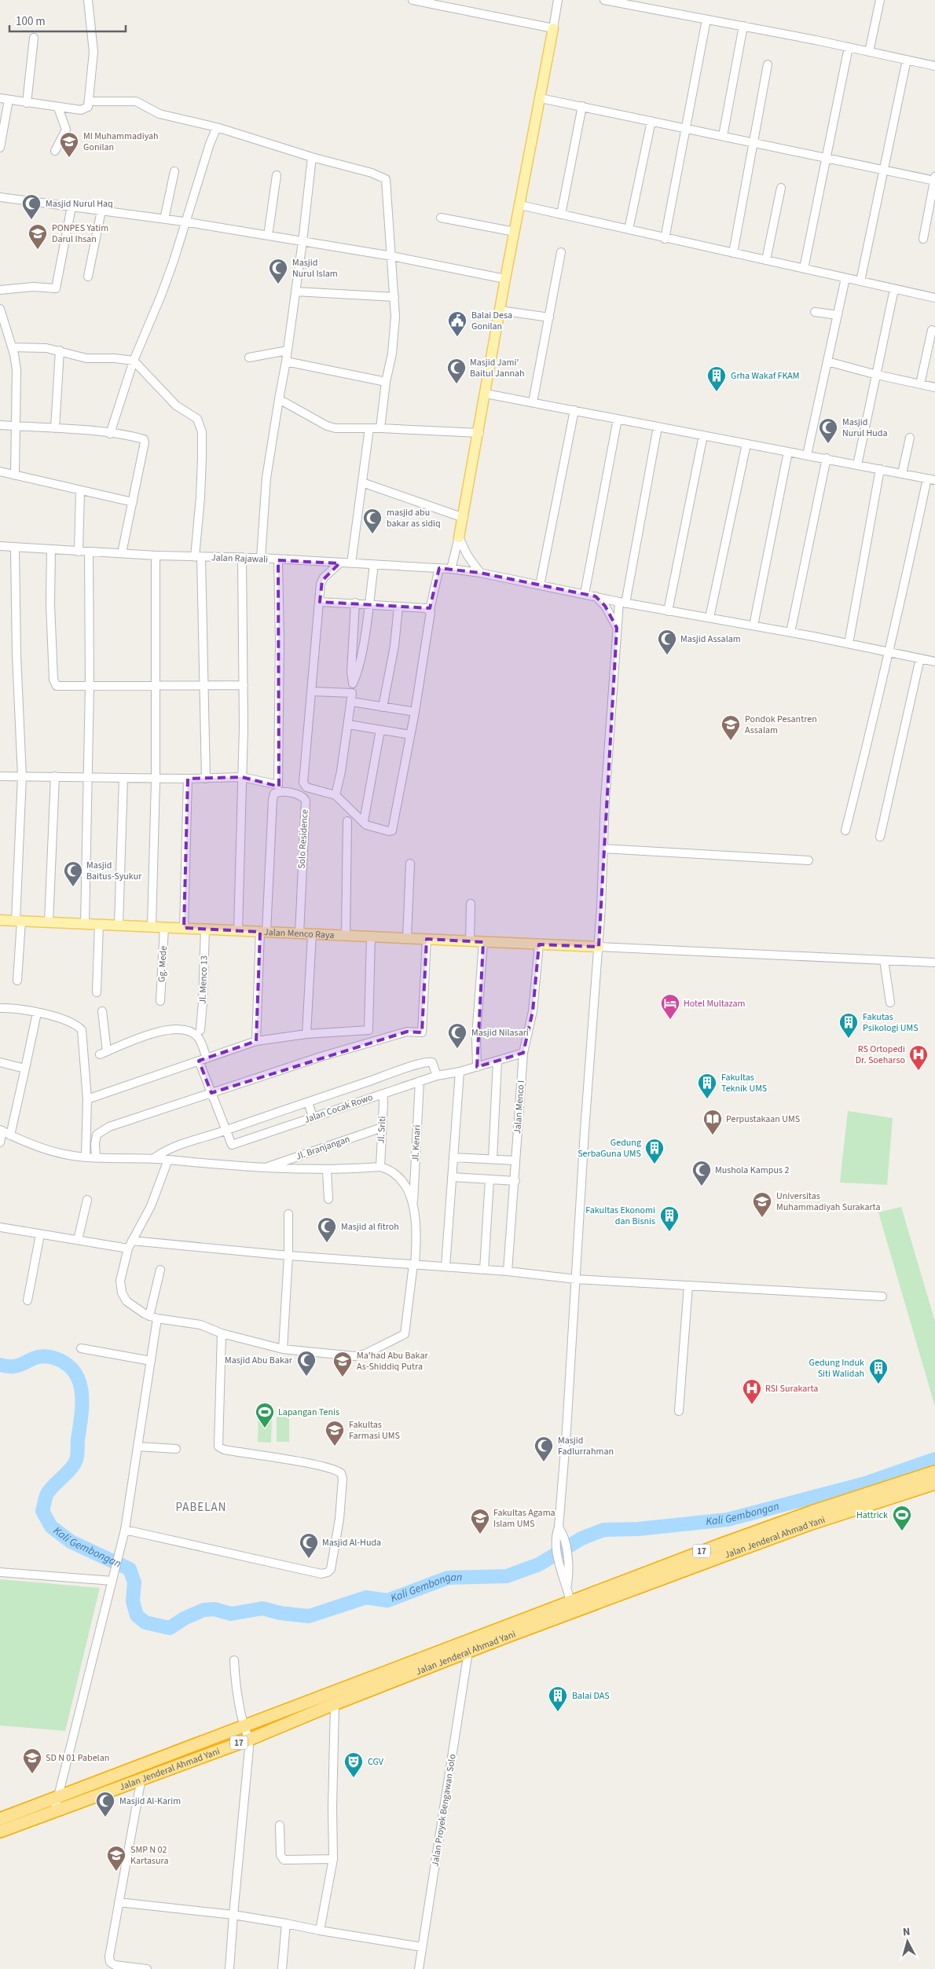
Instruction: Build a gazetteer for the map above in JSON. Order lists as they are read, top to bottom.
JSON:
{
  "streets": {
    "highway": ["Jalan Jenderal Ahmad Yani", "17"],
    "main road": ["Jalan Menco Raya"],
    "street": [
      "Jalan Rajawali",
      "Solo Residence",
      "Gg. Mede",
      "Jl. Menco 13",
      "Jalan Menco I",
      "Jalan Cocak Rowo",
      "Jl. Sriti",
      "Jl. Kenari",
      "Jl. Branjangan",
      "Jalan Proyek Bengawan Solo"
    ]
  },
  "crossings": [
    ["Solo Residence", "Jalan Menco Raya"],
    ["Jalan Menco Raya", "Gg. Mede"],
    ["Jalan Menco Raya", "Jl. Menco 13"],
    ["Jalan Menco Raya", "Jalan Menco I"],
    ["Jalan Menco I", "Jalan Cocak Rowo"],
    ["Jalan Cocak Rowo", "Jl. Sriti"],
    ["Jalan Cocak Rowo", "Jl. Kenari"],
    ["Jl. Sriti", "Jl. Branjangan"],
    ["Jalan Jenderal Ahmad Yani", "Jalan Proyek Bengawan Solo"]
  ],
  "districts": ["PABELAN"],
  "water": ["Kali Gembongan"],
  "places": {
    "school or university": [
      "MI Muhammadiyah Gonilan",
      "PONPES Yatim Darul Ihsan",
      "Pondok Pesantren Assalam",
      "Universitas Muhammadiyah Surakarta",
      "Ma'had Abu Bakar As-Shiddiq Putra",
      "Fakultas Farmasi UMS",
      "Fakultas Agama Islam UMS",
      "SD N 01 Pabelan",
      "SMP N 02 Kartasura"
    ],
    "mosque": [
      "Masjid Nurul Haq",
      "Masjid Nurul Islam",
      "Masjid Jami' Baitul Jannah",
      "Masjid Nurul Huda",
      "masjid abu bakar as sidiq",
      "Masjid Assalam",
      "Masjid Baitus-Syukur",
      "Masjid Nilasari",
      "Mushola Kampus 2",
      "Masjid al fitroh",
      "Masjid Abu Bakar",
      "Masjid Fadlurrahman",
      "Masjid Al-Huda",
      "Masjid Al-Karim"
    ],
    "public building": ["Balai Desa Gonilan"],
    "building": [
      "Grha Wakaf FKAM",
      "Fakutas Psikologi UMS",
      "Fakultas Teknik UMS",
      "Gedung SerbaGuna UMS",
      "Fakultas Ekonomi dan Bisnis",
      "Gedung Induk Siti Walidah",
      "Balai DAS"
    ],
    "hotel": ["Hotel Multazam"],
    "hospital": ["RS Ortopedi Dr. Soeharso", "RSI Surakarta"],
    "library": ["Perpustakaan UMS"],
    "sports": ["Lapangan Tenis", "Hattrick"],
    "theatre": ["CGV"]
  },
  "scale_bar": "100 m",
  "north": "top"
}
